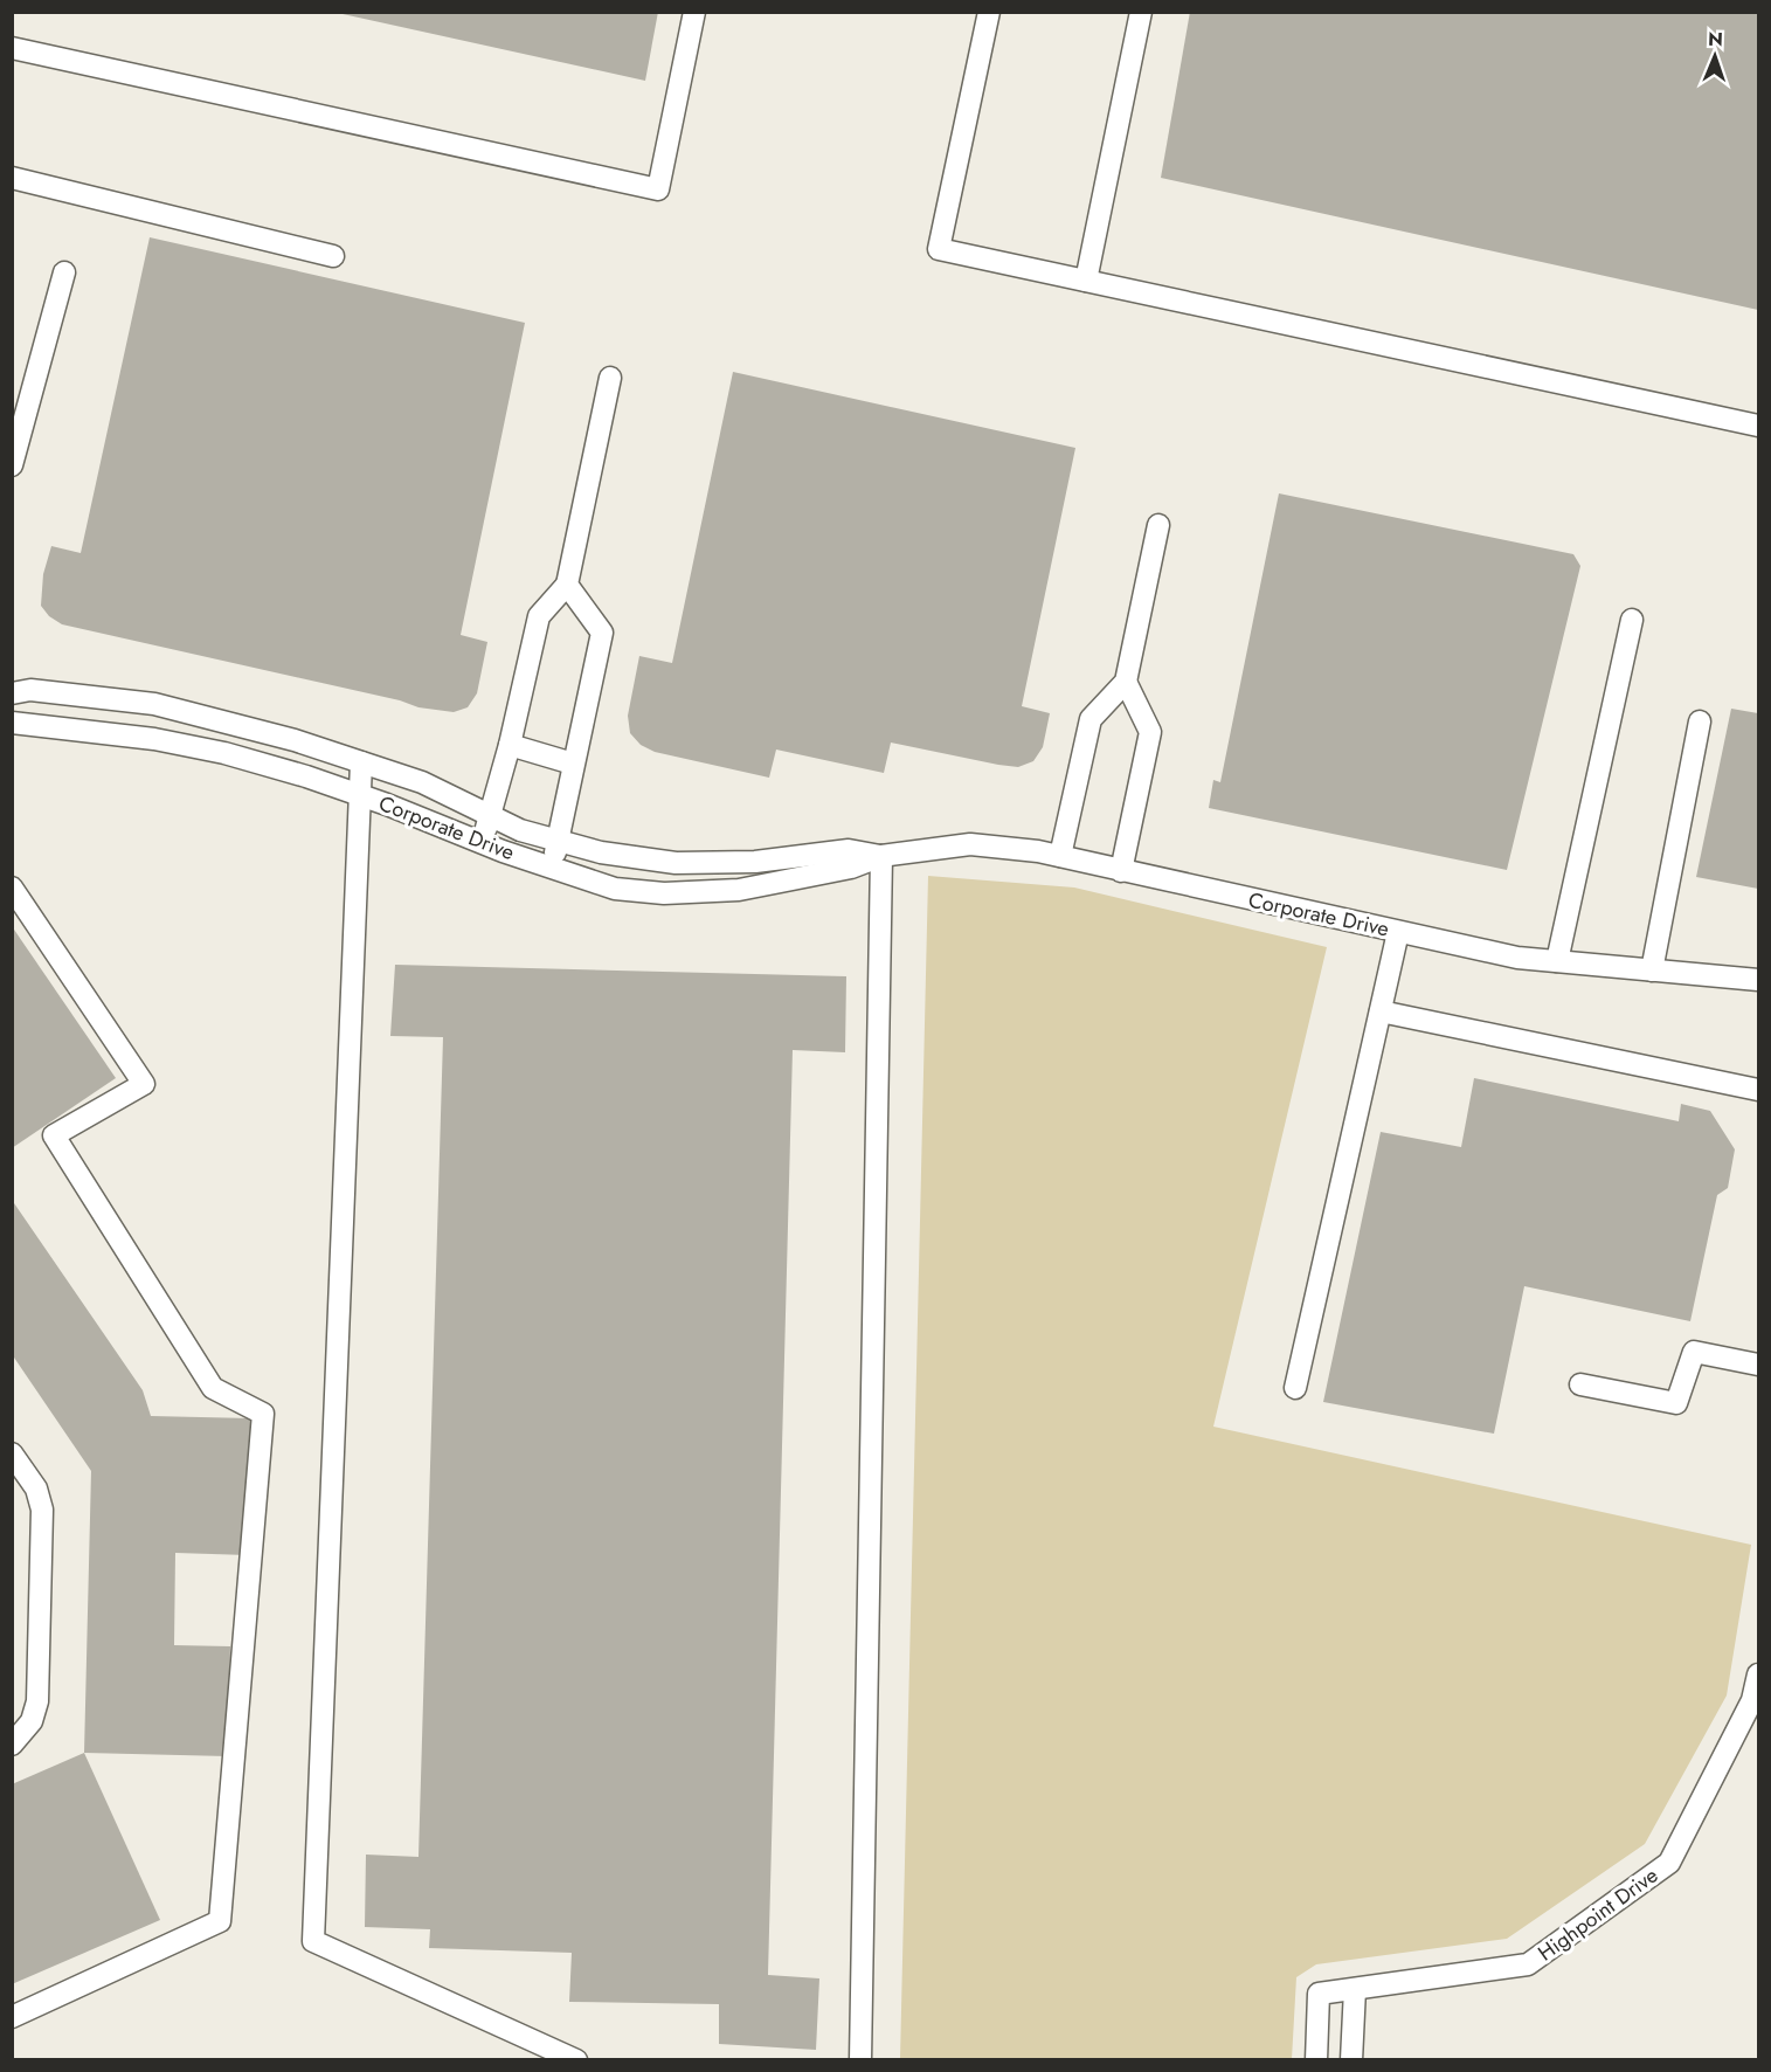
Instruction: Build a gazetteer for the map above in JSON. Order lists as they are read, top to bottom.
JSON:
{
  "streets": {
    "street": ["Corporate Drive", "Highpoint Drive"]
  },
  "north": "top"
}
